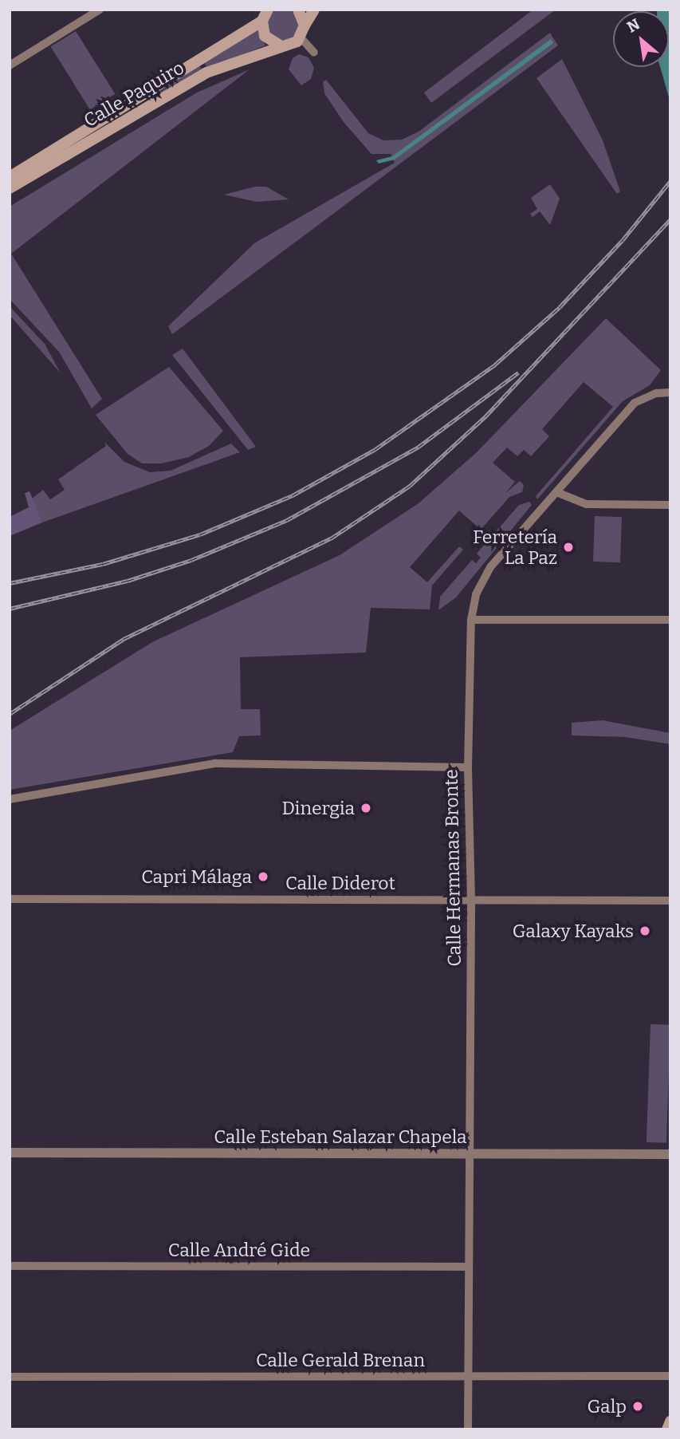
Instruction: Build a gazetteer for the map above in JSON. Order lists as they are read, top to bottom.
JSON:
{
  "streets": {
    "main road": ["Calle Paquiro"],
    "street": [
      "Calle Hermanas Bronte",
      "Calle Diderot",
      "Calle Esteban Salazar Chapela",
      "Calle André Gide",
      "Calle Gerald Brenan"
    ]
  },
  "crossings": [
    ["Calle Hermanas Bronte", "Calle Diderot"],
    ["Calle Hermanas Bronte", "Calle Esteban Salazar Chapela"],
    ["Calle Hermanas Bronte", "Calle André Gide"],
    ["Calle Hermanas Bronte", "Calle Gerald Brenan"]
  ],
  "places": [
    "Ferretería La Paz",
    "Dinergia",
    "Capri Málaga",
    "Galaxy Kayaks",
    "Galp"
  ],
  "north": "top left"
}
